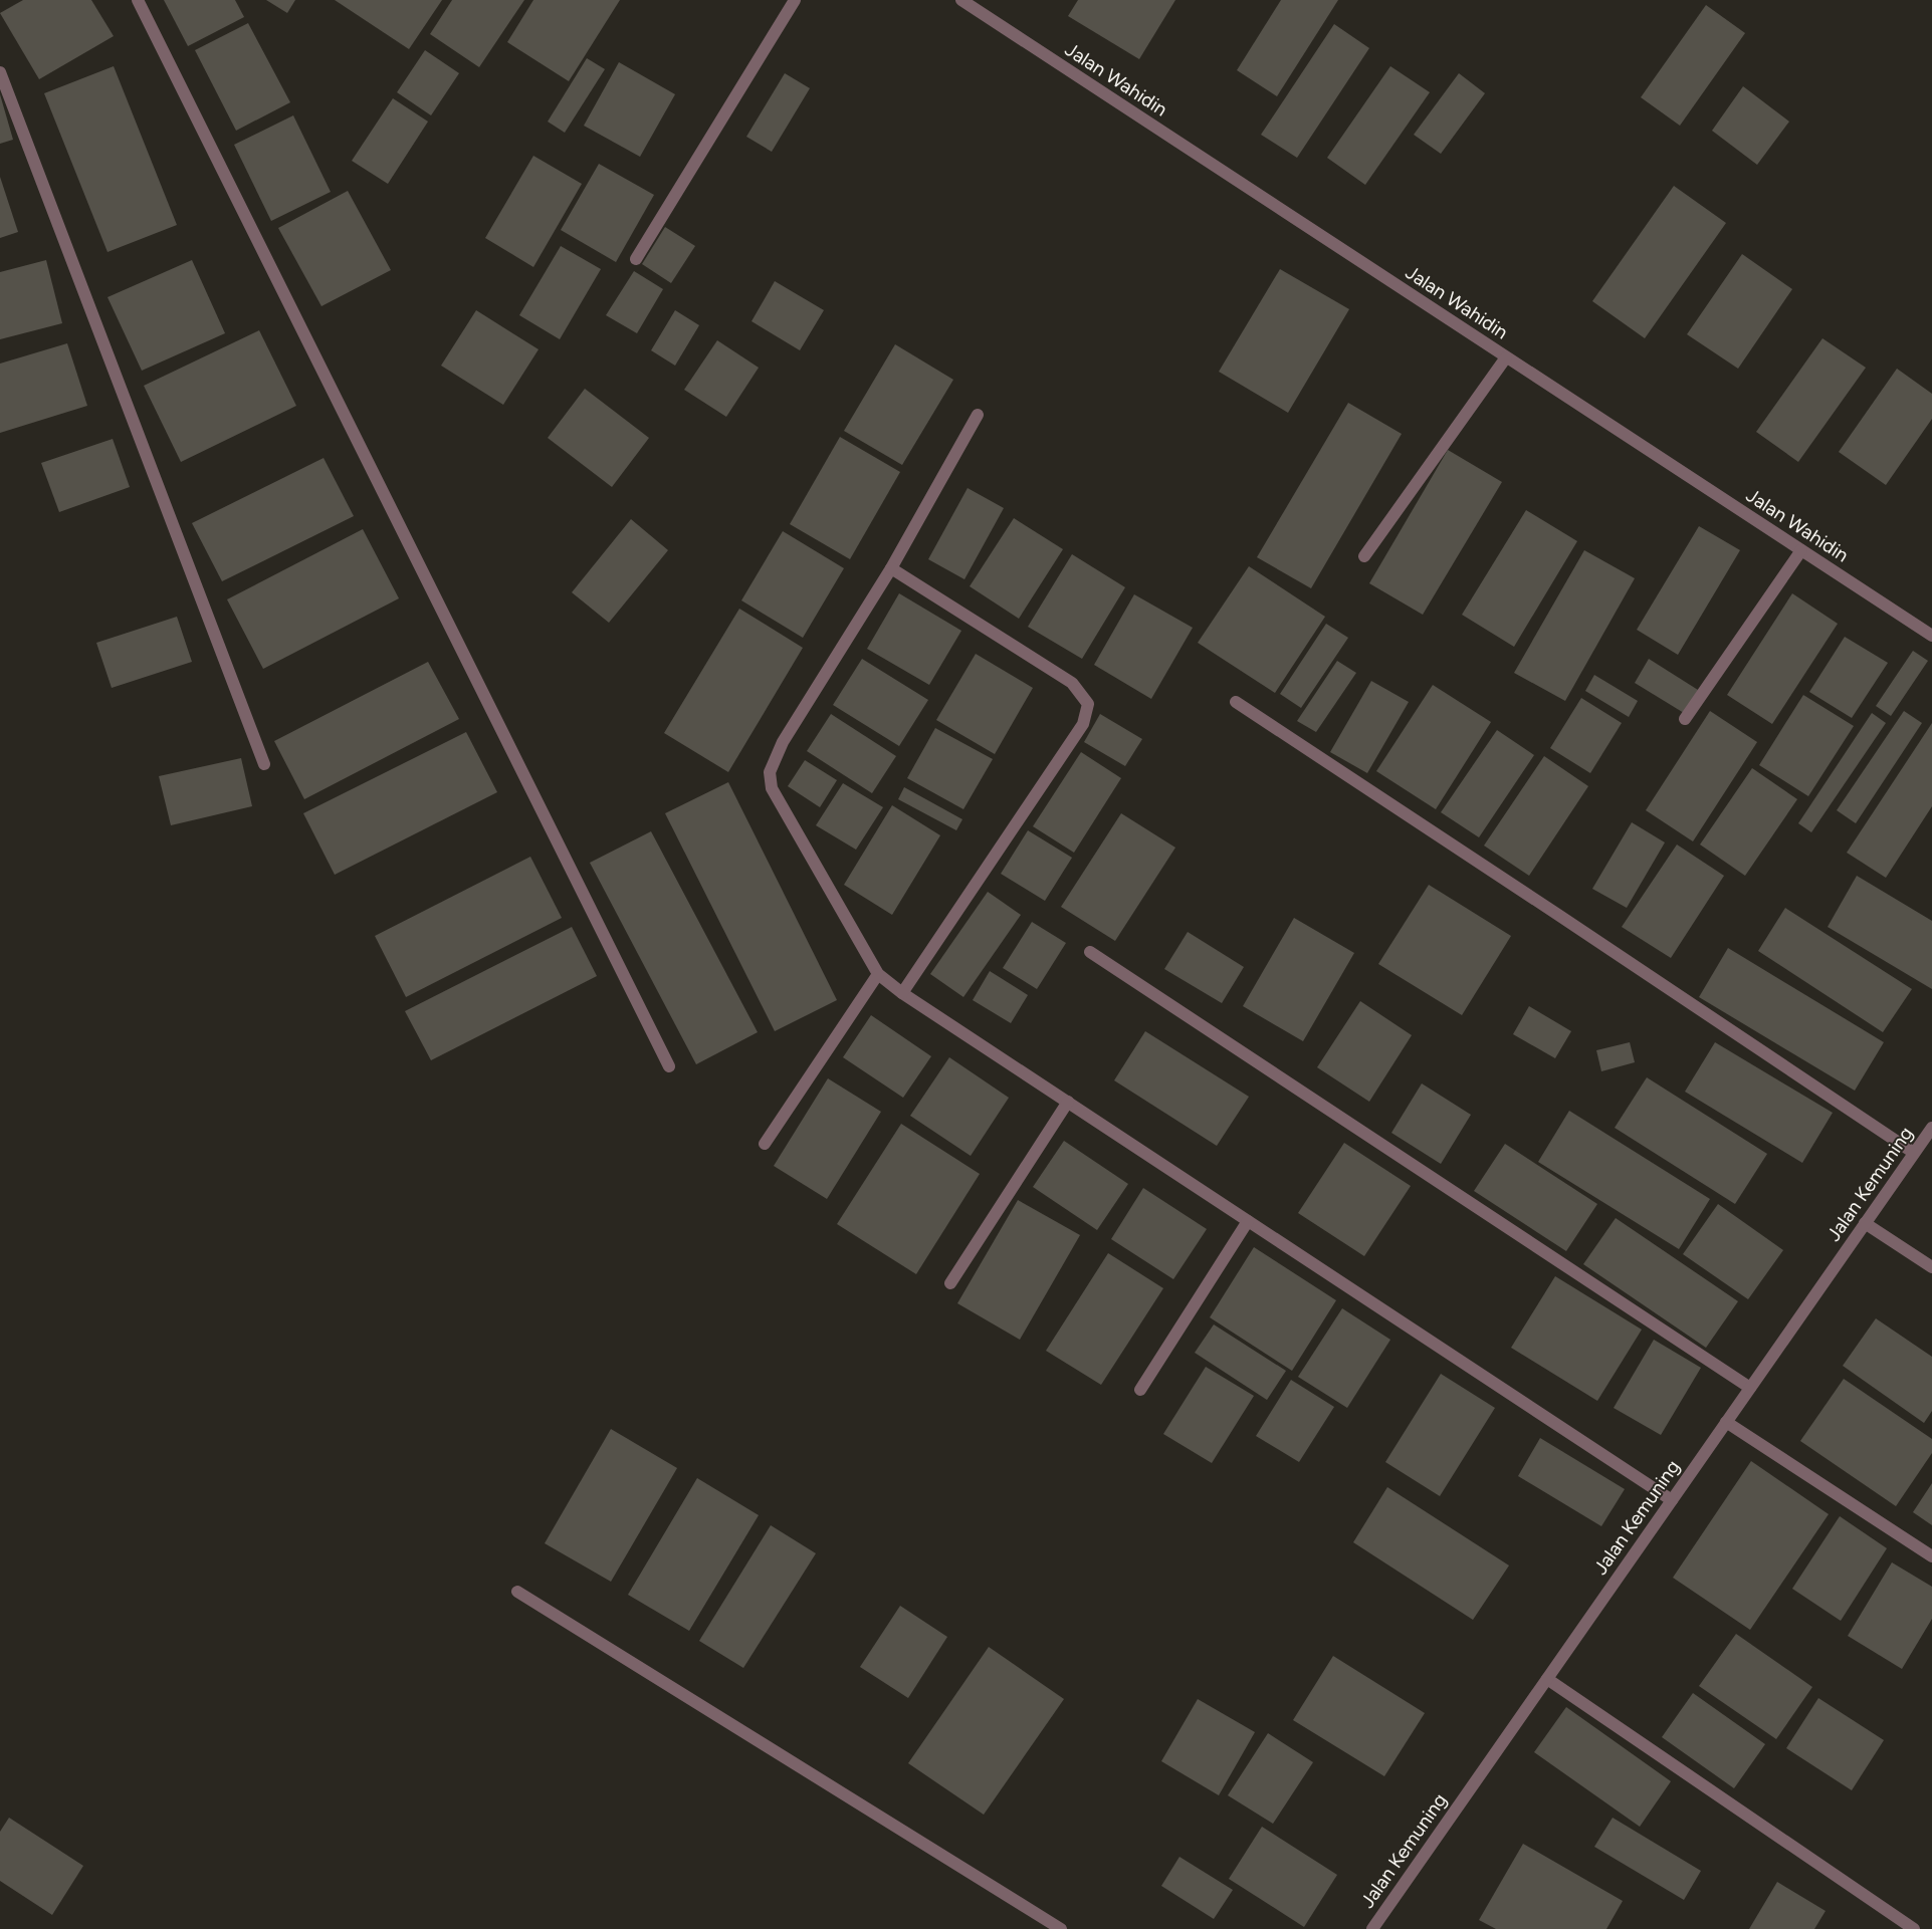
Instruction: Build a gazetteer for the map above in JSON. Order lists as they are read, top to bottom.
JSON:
{
  "streets": {
    "street": ["Jalan Wahidin", "Jalan Kemuning"]
  }
}
